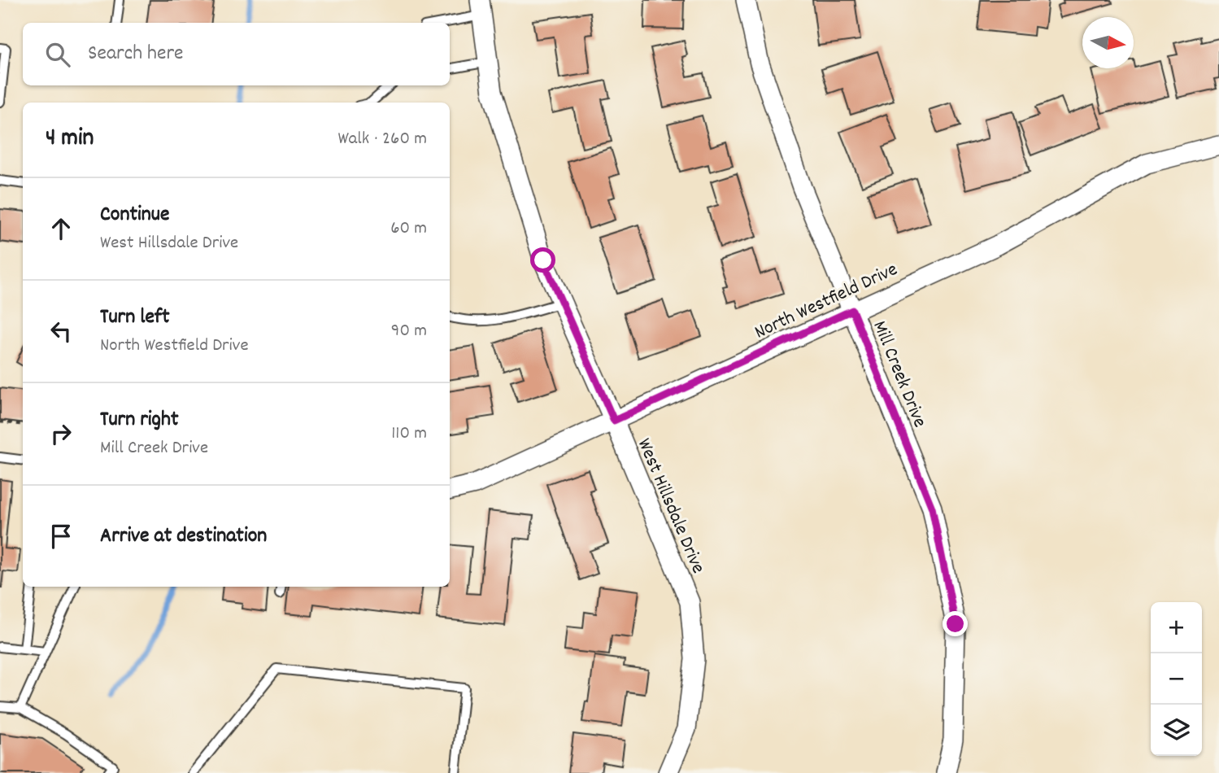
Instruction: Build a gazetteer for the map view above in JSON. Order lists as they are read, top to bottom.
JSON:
{
  "streets": {
    "street": ["North Westfield Drive", "Mill Creek Drive", "West Hillsdale Drive"]
  },
  "crossings": [
    ["North Westfield Drive", "Mill Creek Drive"],
    ["North Westfield Drive", "West Hillsdale Drive"]
  ],
  "north": "right",
  "page": {
    "search": "Search here",
    "heading": ["4 min", "Walk · 260 m"],
    "list": [
      ["Continue", "West Hillsdale Drive", "60 m"],
      ["Turn left", "North Westfield Drive", "90 m"],
      ["Turn right", "Mill Creek Drive", "110 m"],
      "Arrive at destination"
    ],
    "map_buttons": ["+", "−"]
  }
}
